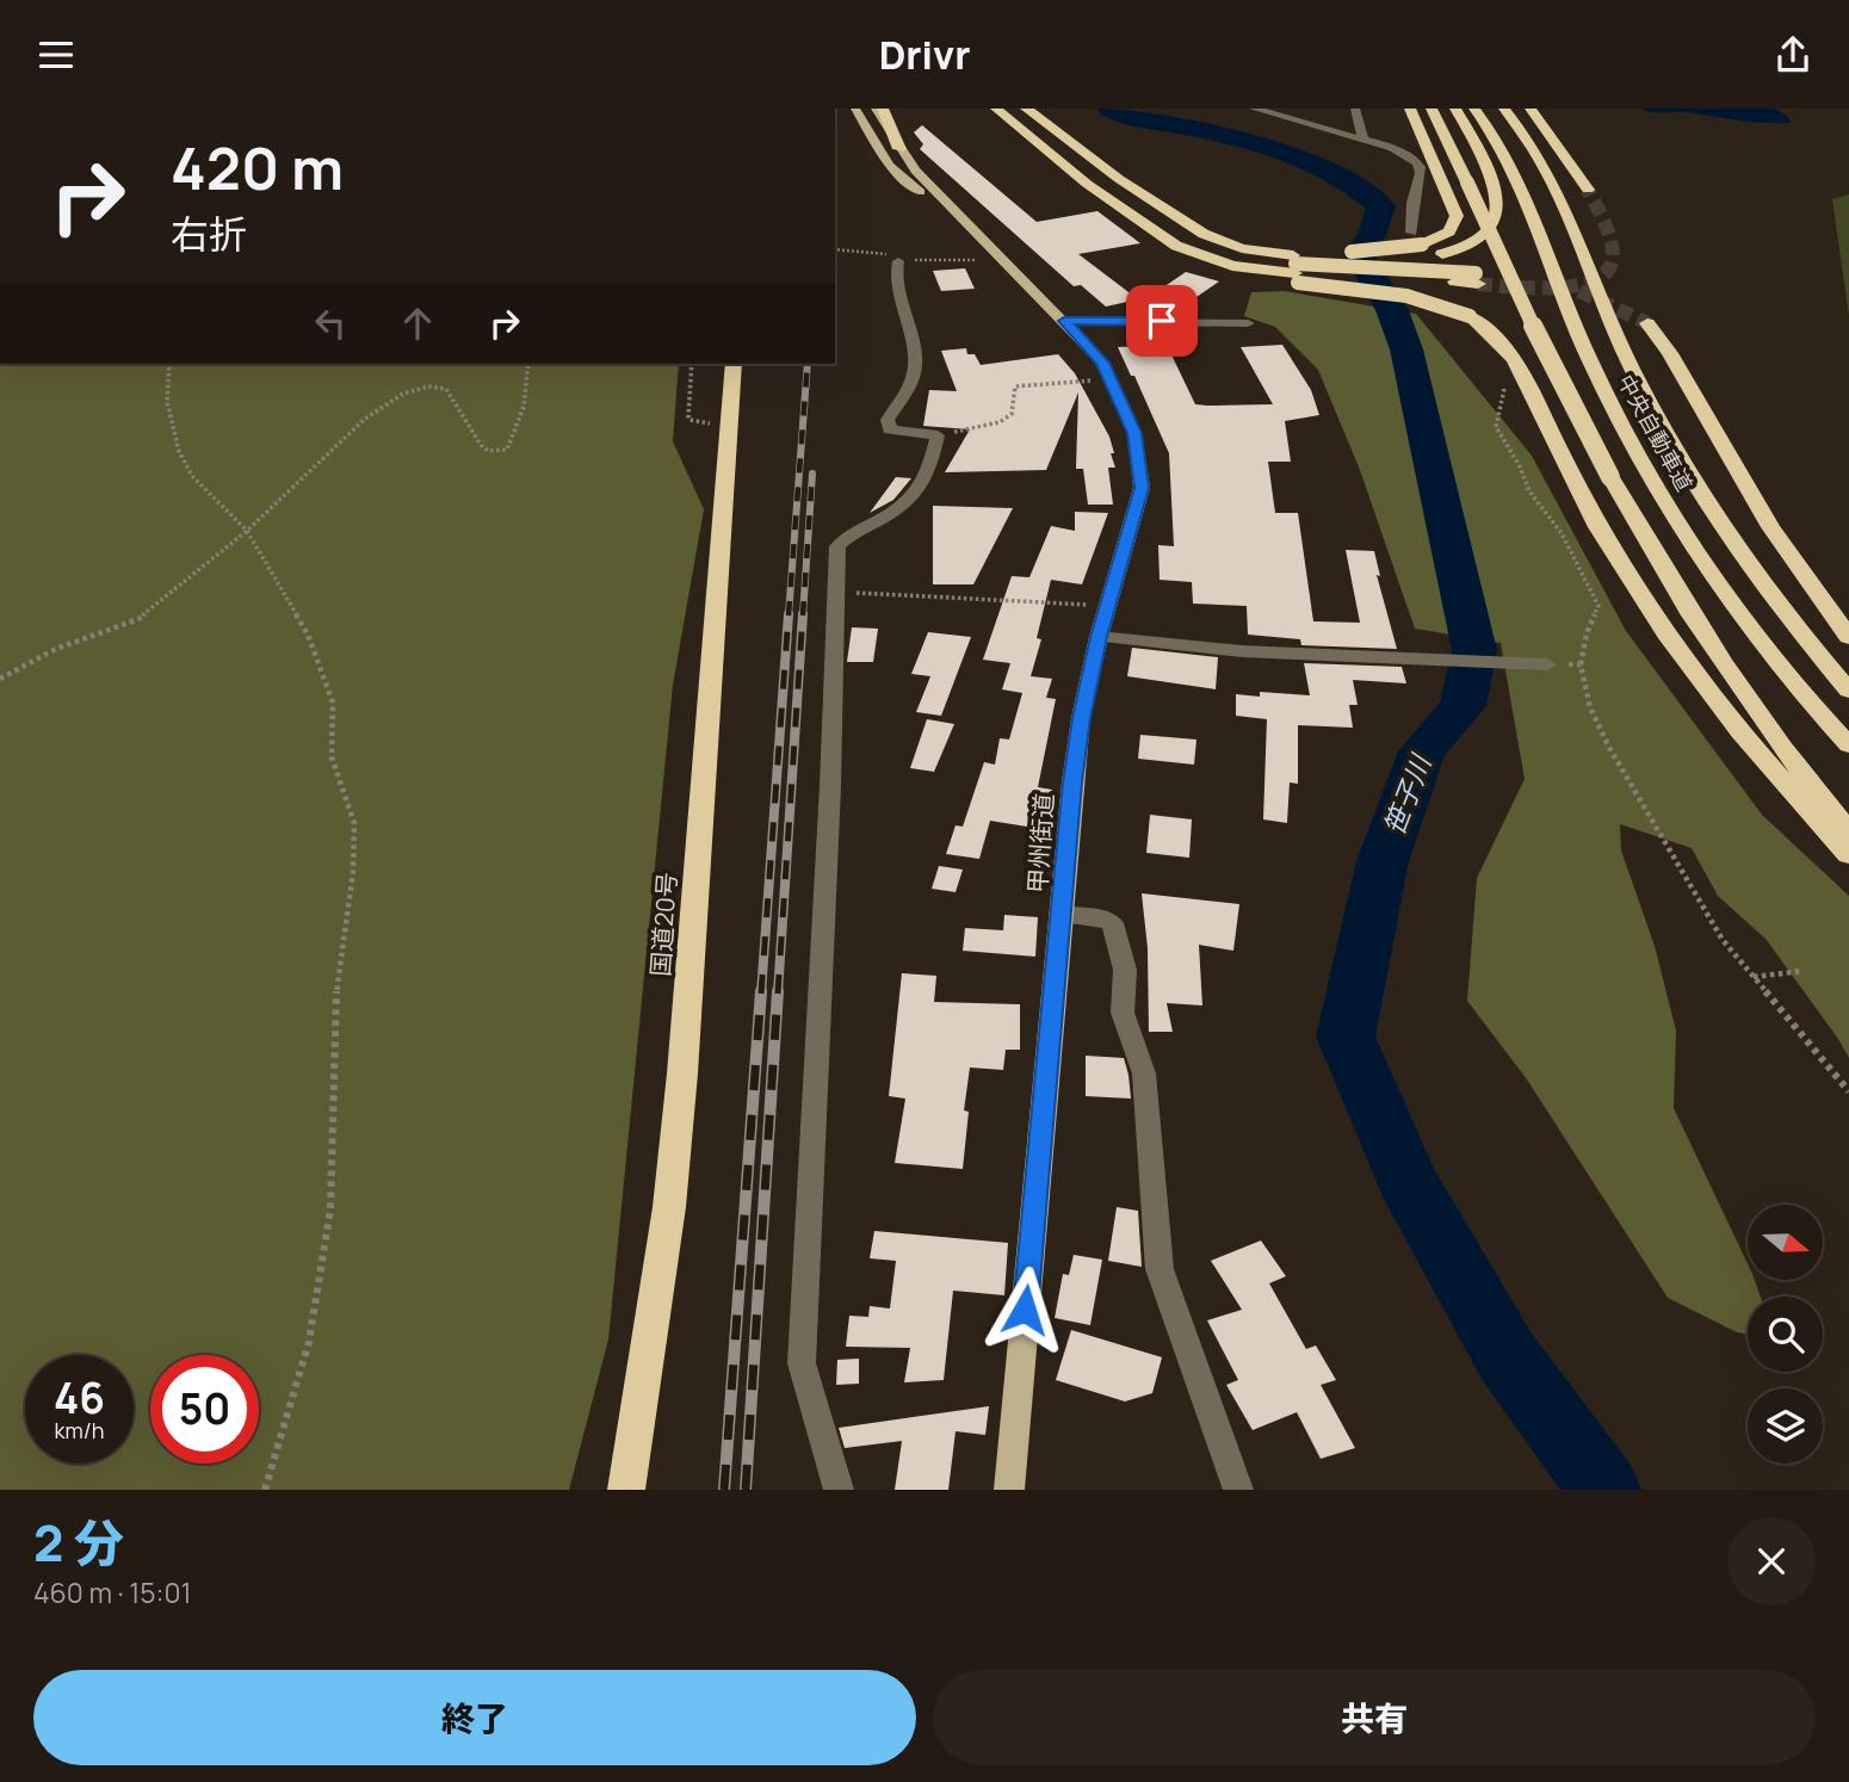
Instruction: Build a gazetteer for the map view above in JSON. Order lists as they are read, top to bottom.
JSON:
{
  "streets": {
    "highway": ["中央自動車道", "国道20号"],
    "main road": ["甲州街道"]
  },
  "water": ["笹子川"],
  "north": "right",
  "page": {
    "header": "Drivr",
    "turn": ["420 m", "右折"],
    "speed": "46 km/h",
    "limit": "50",
    "heading": ["2 分", "460 m · 15:01"],
    "buttons": ["終了", "共有"]
  }
}
